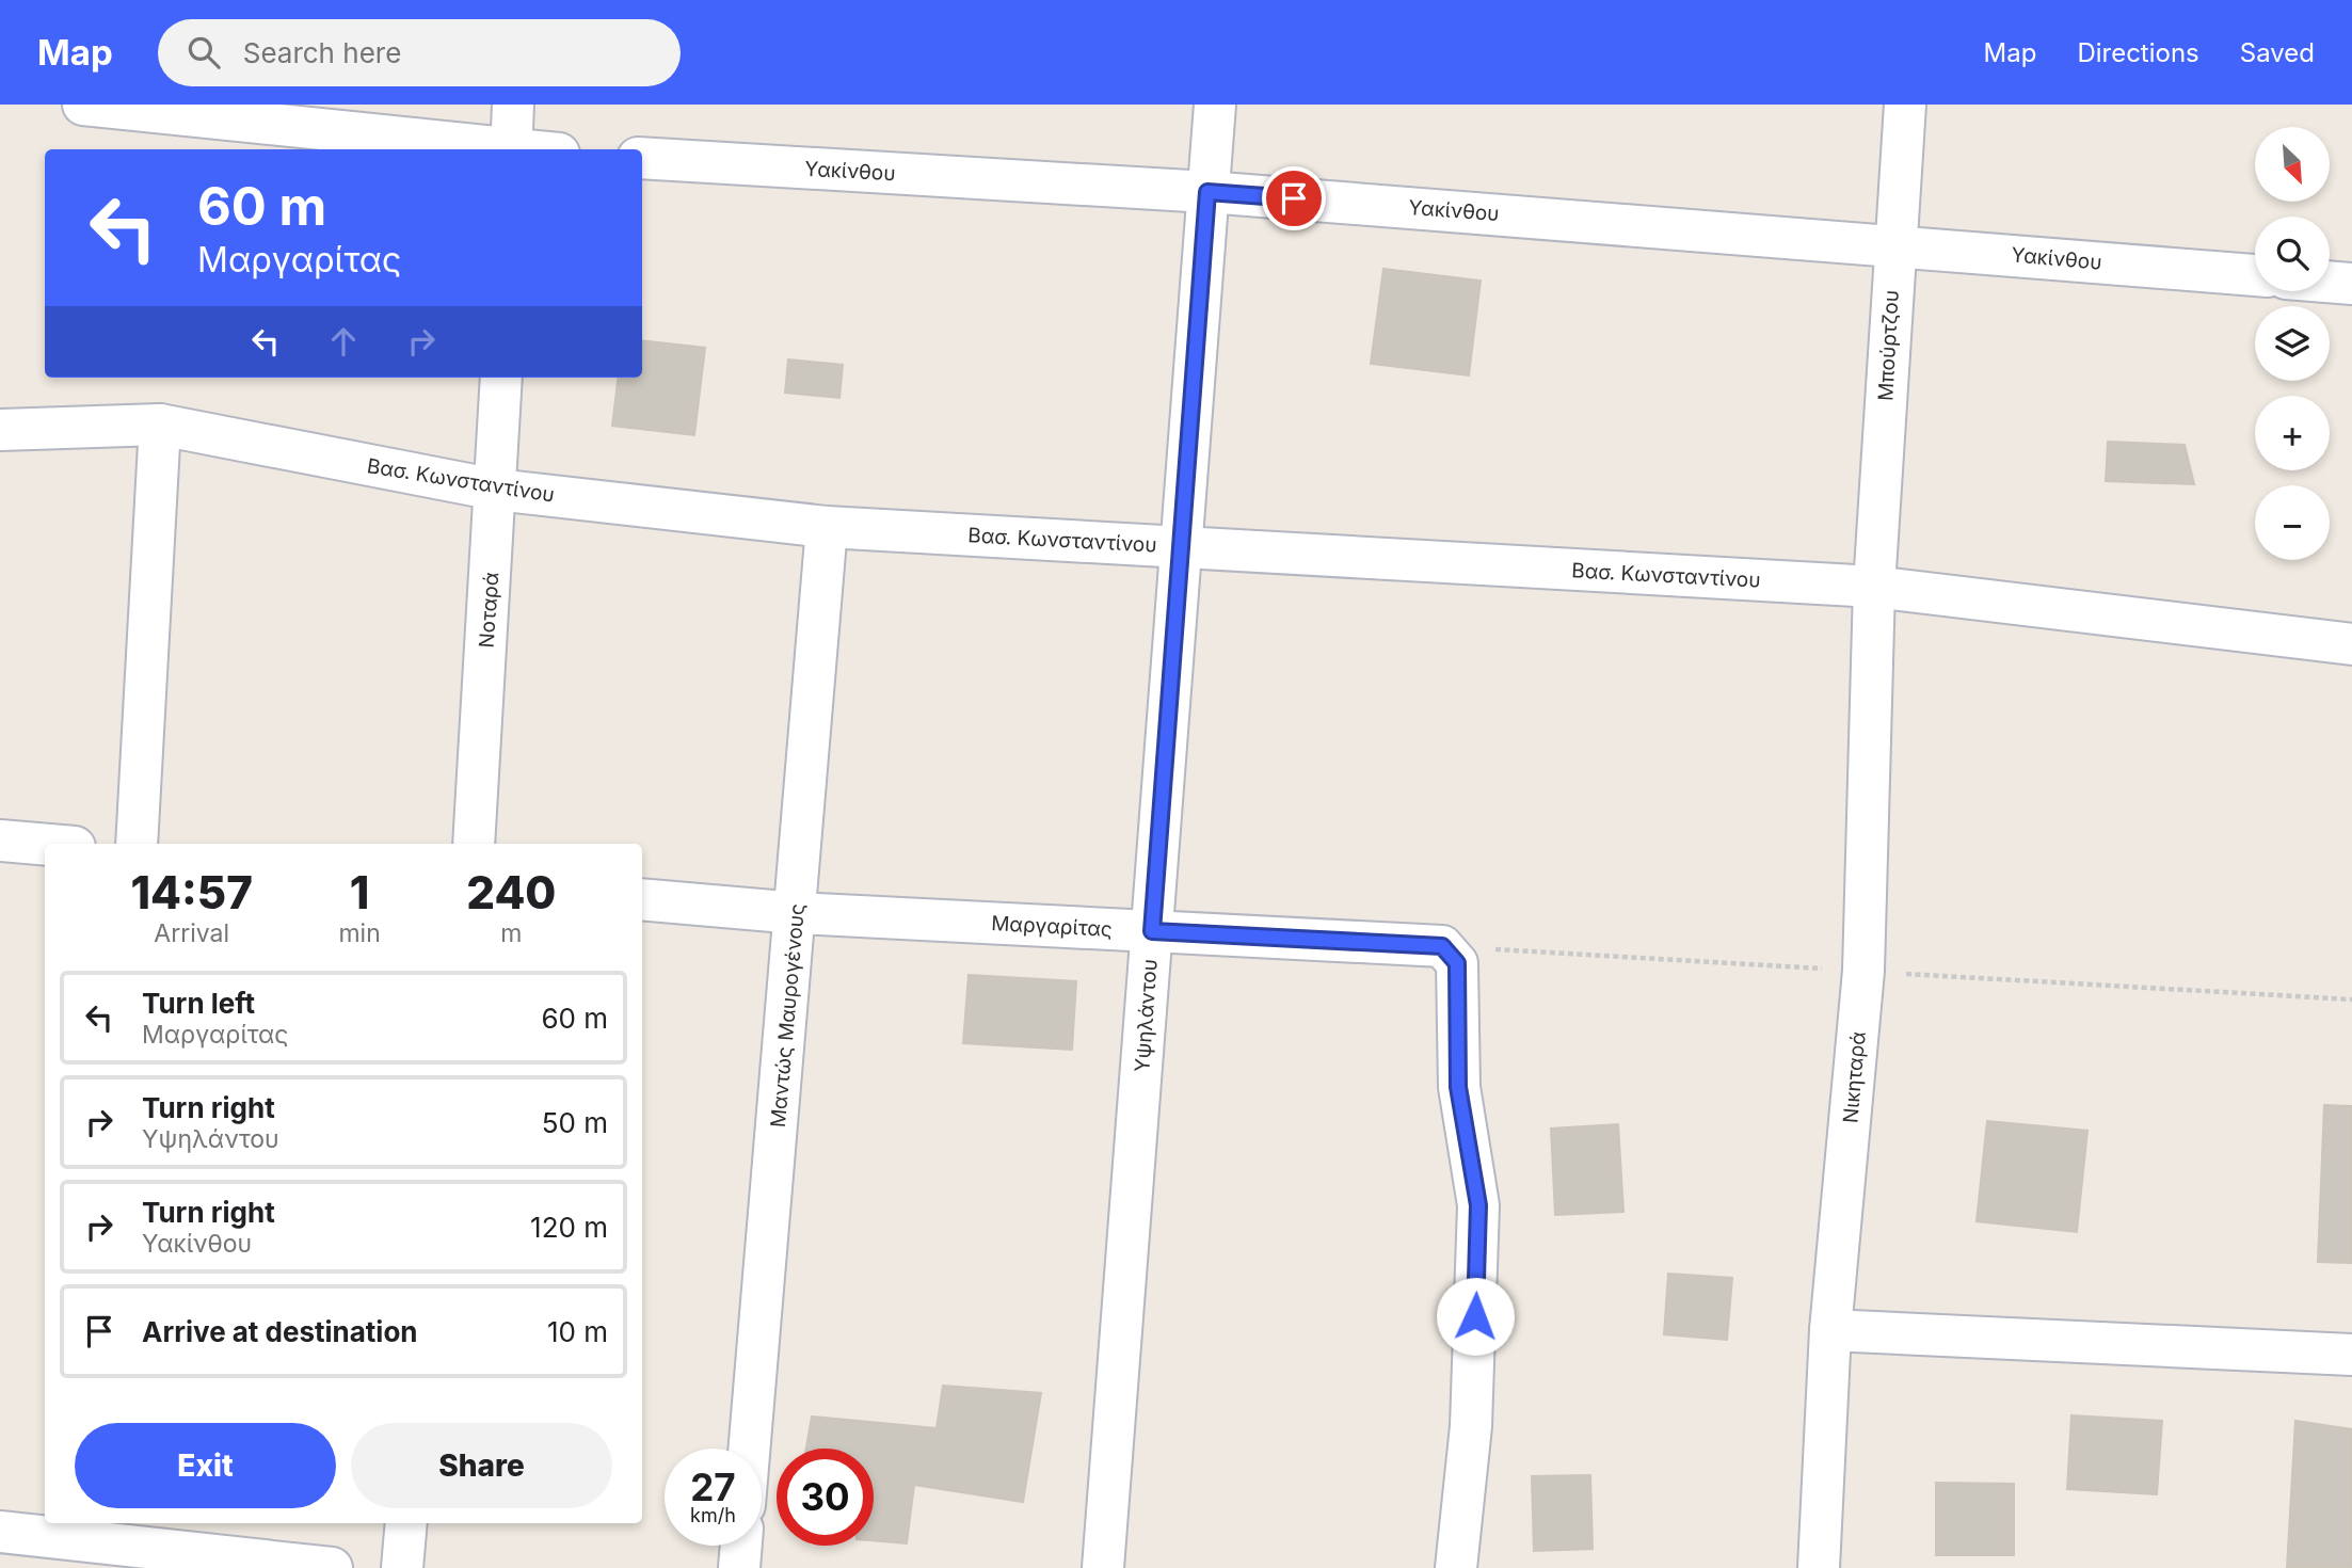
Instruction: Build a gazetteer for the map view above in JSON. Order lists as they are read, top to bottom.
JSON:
{
  "streets": {
    "street": [
      "Υακίνθου",
      "Μπούρτζου",
      "Βασ. Κωνσταντίνου",
      "Νοταρά",
      "Μαργαρίτας",
      "Μαντώς Μαυρογένους",
      "Υψηλάντου",
      "Νικηταρά"
    ]
  },
  "crossings": [
    ["Υακίνθου", "Μπούρτζου"],
    ["Υακίνθου", "Υψηλάντου"],
    ["Μπούρτζου", "Βασ. Κωνσταντίνου"],
    ["Μπούρτζου", "Νικηταρά"],
    ["Βασ. Κωνσταντίνου", "Νοταρά"],
    ["Βασ. Κωνσταντίνου", "Μαντώς Μαυρογένους"],
    ["Βασ. Κωνσταντίνου", "Υψηλάντου"],
    ["Βασ. Κωνσταντίνου", "Νικηταρά"],
    ["Μαργαρίτας", "Μαντώς Μαυρογένους"],
    ["Μαργαρίτας", "Υψηλάντου"]
  ],
  "north": "bottom right",
  "page": {
    "header": "Map",
    "search": "Search here",
    "nav": ["Map", "Directions", "Saved"],
    "map_buttons": ["+", "−"],
    "turn": ["60 m", "Μαργαρίτας"],
    "eta": [
      "14:57",
      "Arrival",
      "1",
      "min",
      "240",
      "m"
    ],
    "list": [
      {
        "name": "Turn left",
        "note": "Μαργαρίτας",
        "value": "60 m"
      },
      {
        "name": "Turn right",
        "note": "Υψηλάντου",
        "value": "50 m"
      },
      {
        "name": "Turn right",
        "note": "Υακίνθου",
        "value": "120 m"
      },
      {
        "name": "Arrive at destination",
        "value": "10 m"
      }
    ],
    "buttons": ["Exit", "Share"],
    "speed": "27 km/h",
    "limit": "30"
  }
}
